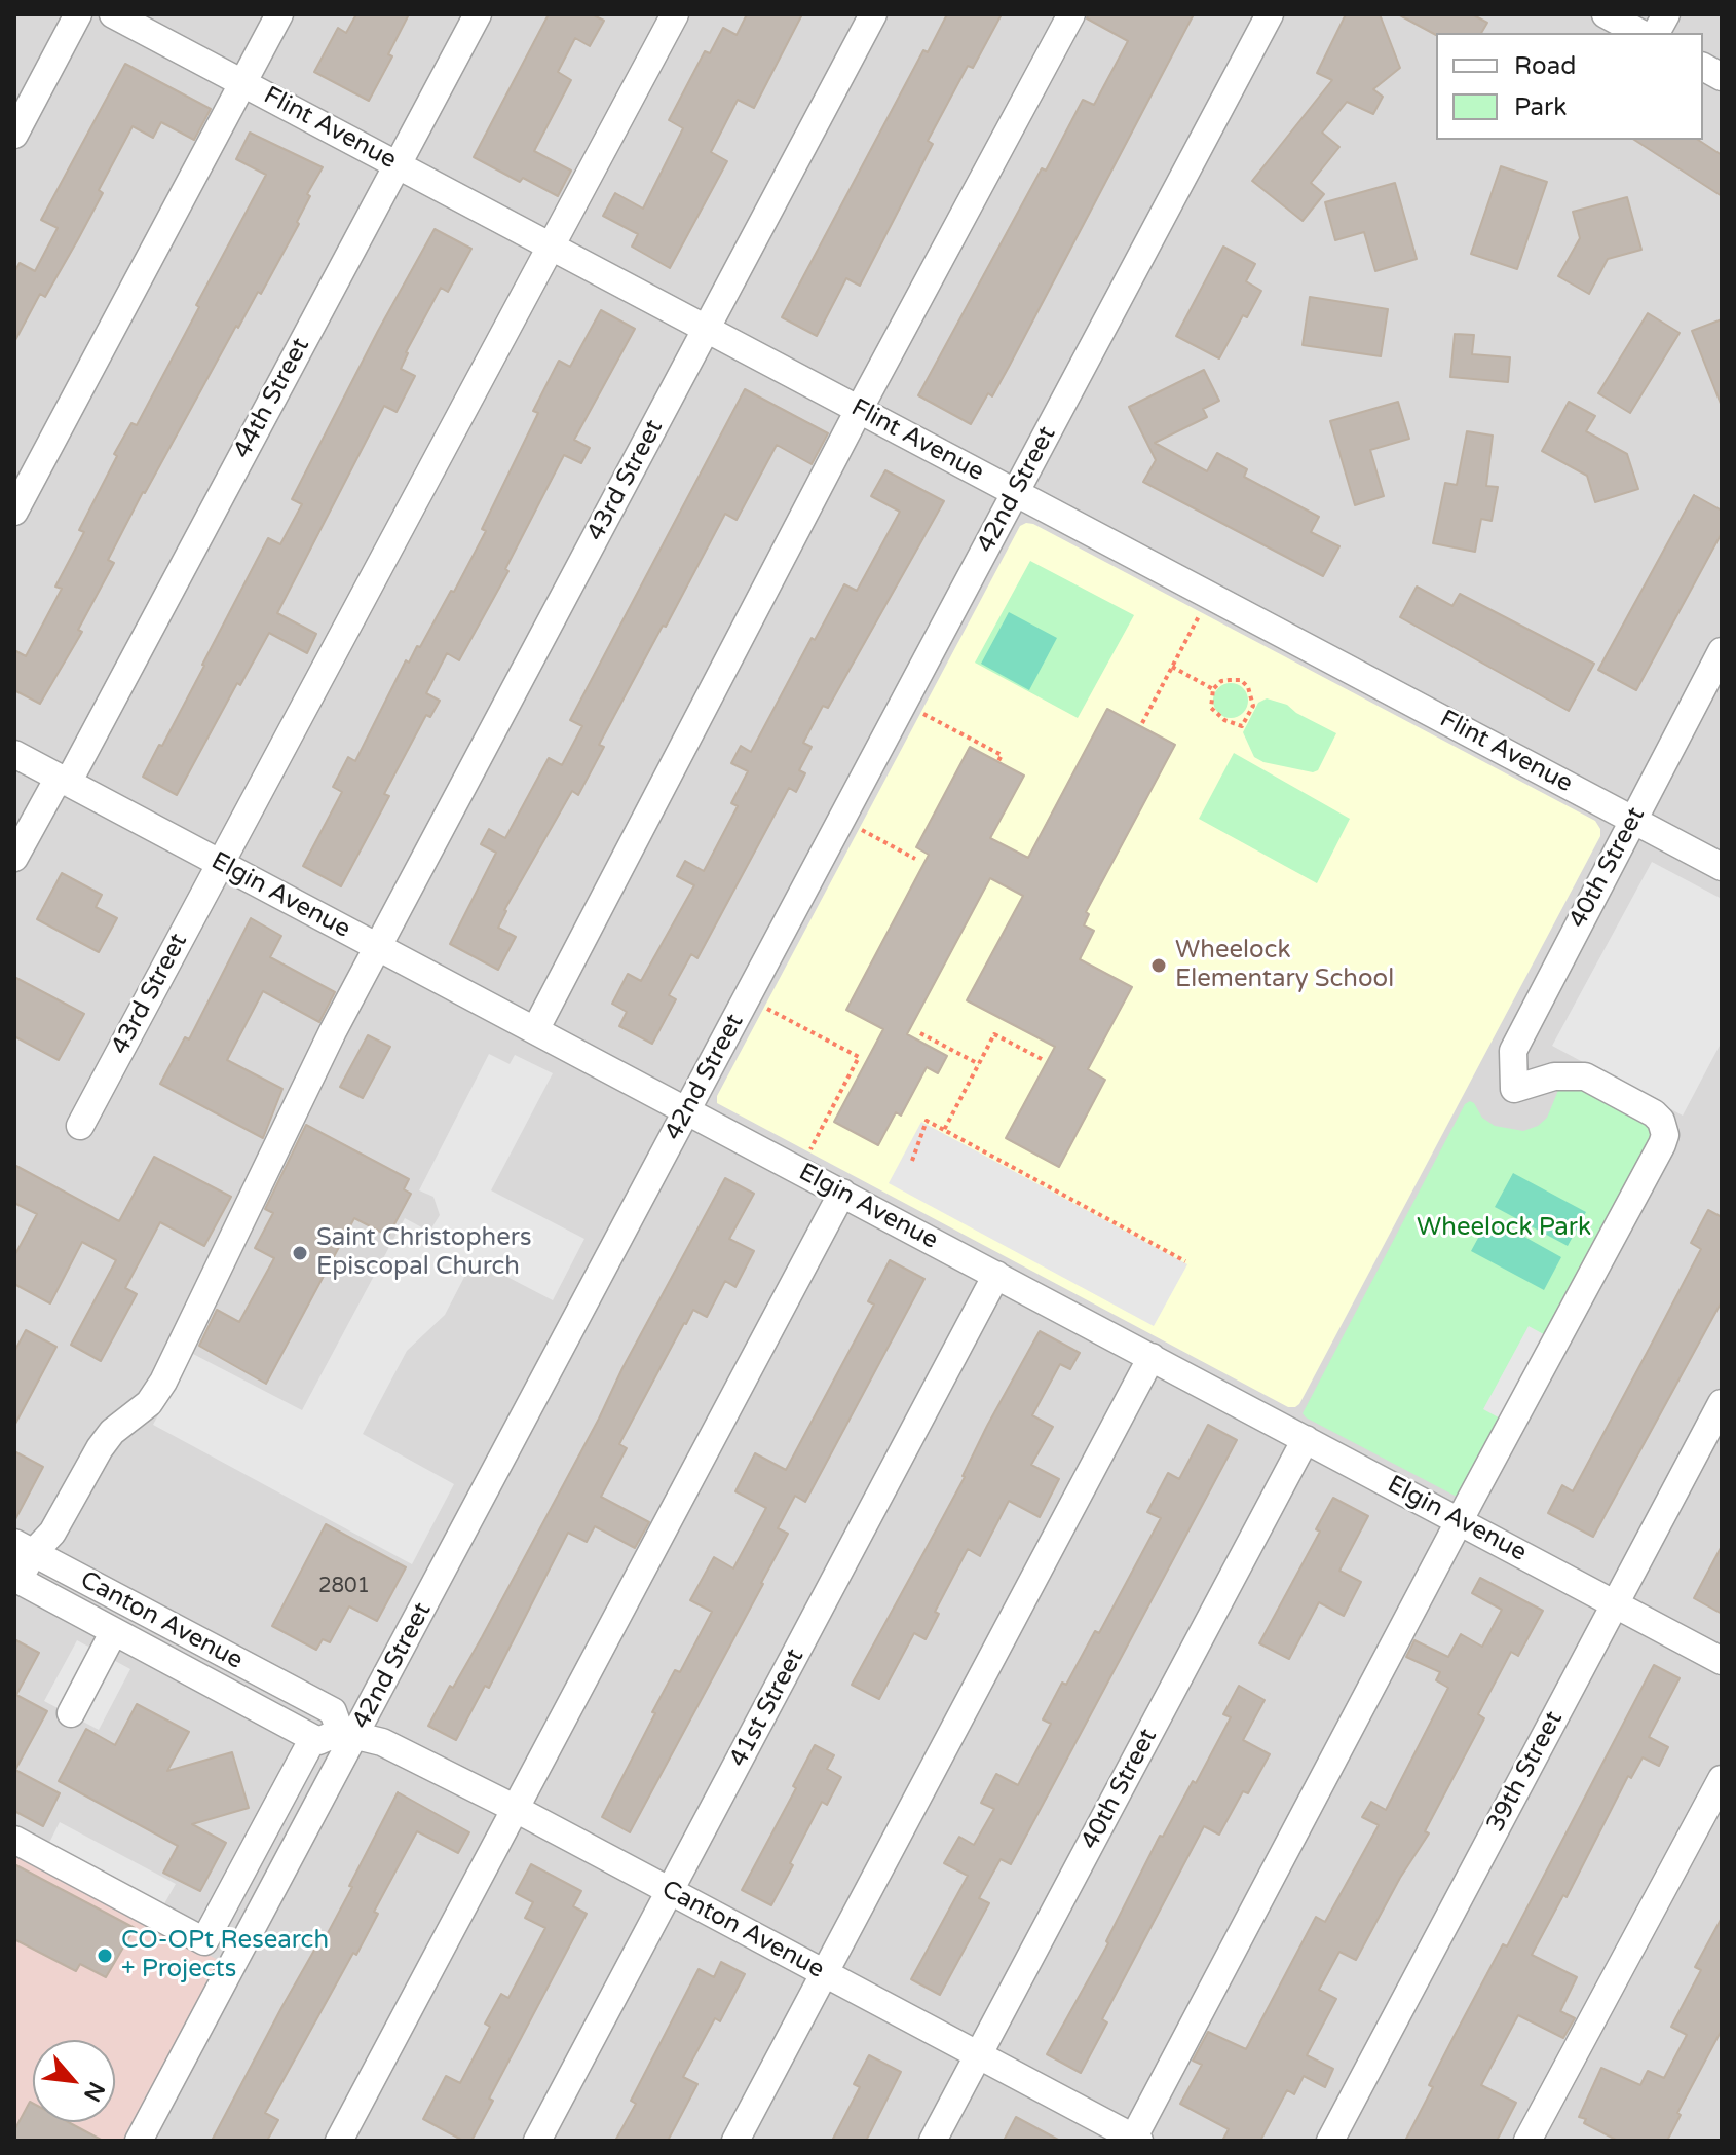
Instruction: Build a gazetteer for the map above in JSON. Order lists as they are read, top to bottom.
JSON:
{
  "streets": {
    "street": [
      "Flint Avenue",
      "44th Street",
      "43rd Street",
      "42nd Street",
      "40th Street",
      "Elgin Avenue",
      "Canton Avenue",
      "41st Street",
      "39th Street"
    ]
  },
  "crossings": [
    ["Flint Avenue", "44th Street"],
    ["Flint Avenue", "43rd Street"],
    ["Flint Avenue", "42nd Street"],
    ["Flint Avenue", "40th Street"],
    ["44th Street", "Elgin Avenue"],
    ["43rd Street", "Elgin Avenue"],
    ["43rd Street", "Canton Avenue"],
    ["42nd Street", "Elgin Avenue"],
    ["42nd Street", "Canton Avenue"],
    ["40th Street", "Elgin Avenue"],
    ["40th Street", "Canton Avenue"],
    ["Elgin Avenue", "41st Street"],
    ["Elgin Avenue", "39th Street"],
    ["Canton Avenue", "41st Street"]
  ],
  "parks": ["Wheelock Park"],
  "places": ["Wheelock Elementary School", "Saint Christophers Episcopal Church", "CO-OPt Research + Projects"],
  "house_numbers": ["2801"],
  "legend": ["Road", "Park"],
  "north": "bottom right"
}
